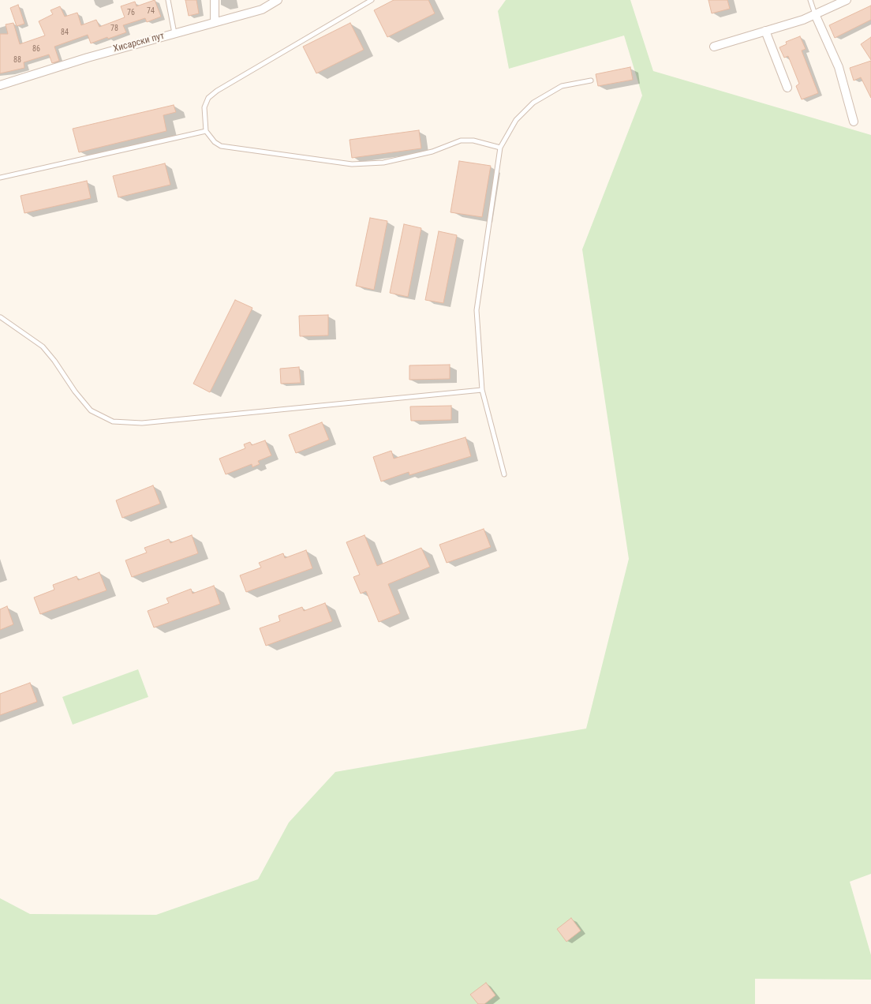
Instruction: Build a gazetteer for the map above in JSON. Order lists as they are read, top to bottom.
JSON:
{
  "streets": {
    "street": ["Хисарски пут"]
  },
  "house_numbers": [
    "74",
    "76",
    "78",
    "84",
    "86",
    "88"
  ]
}
